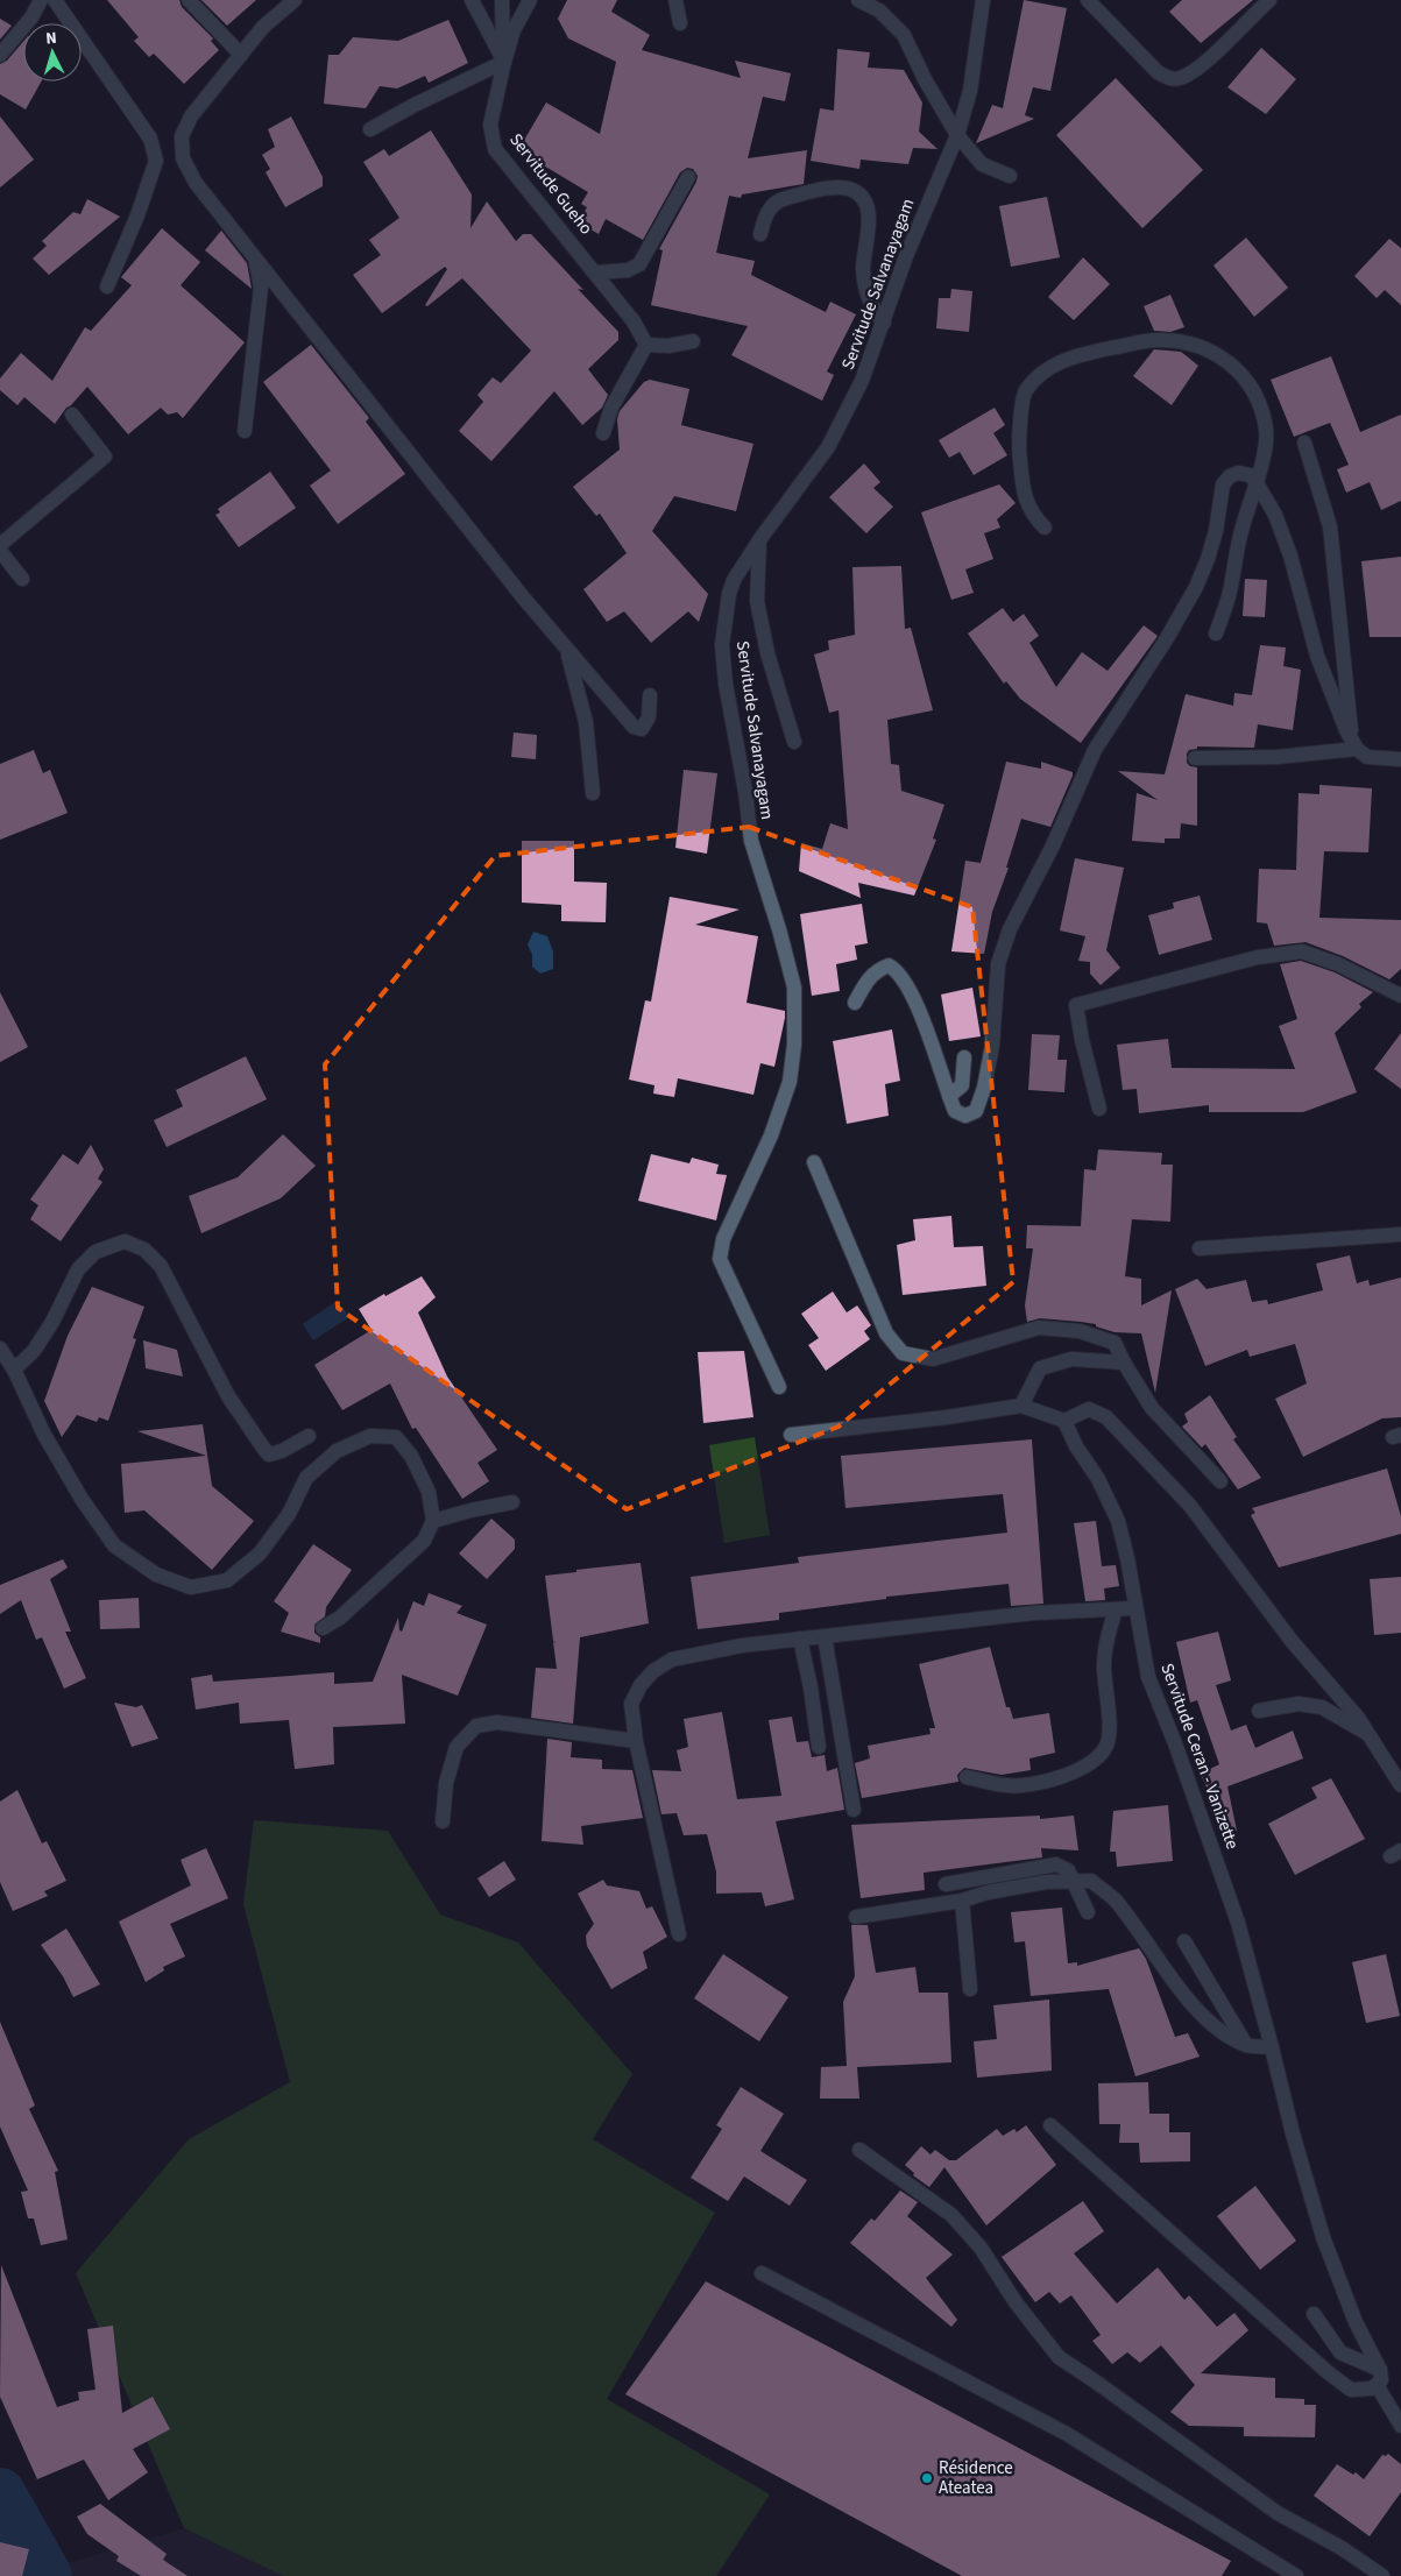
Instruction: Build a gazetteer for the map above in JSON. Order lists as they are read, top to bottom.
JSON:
{
  "streets": {
    "street": ["Servitude Gueho", "Servitude Salvanayagam", "Servitude Ceran - Vanizette"]
  },
  "places": ["Résidence Ateatea"],
  "north": "top"
}
